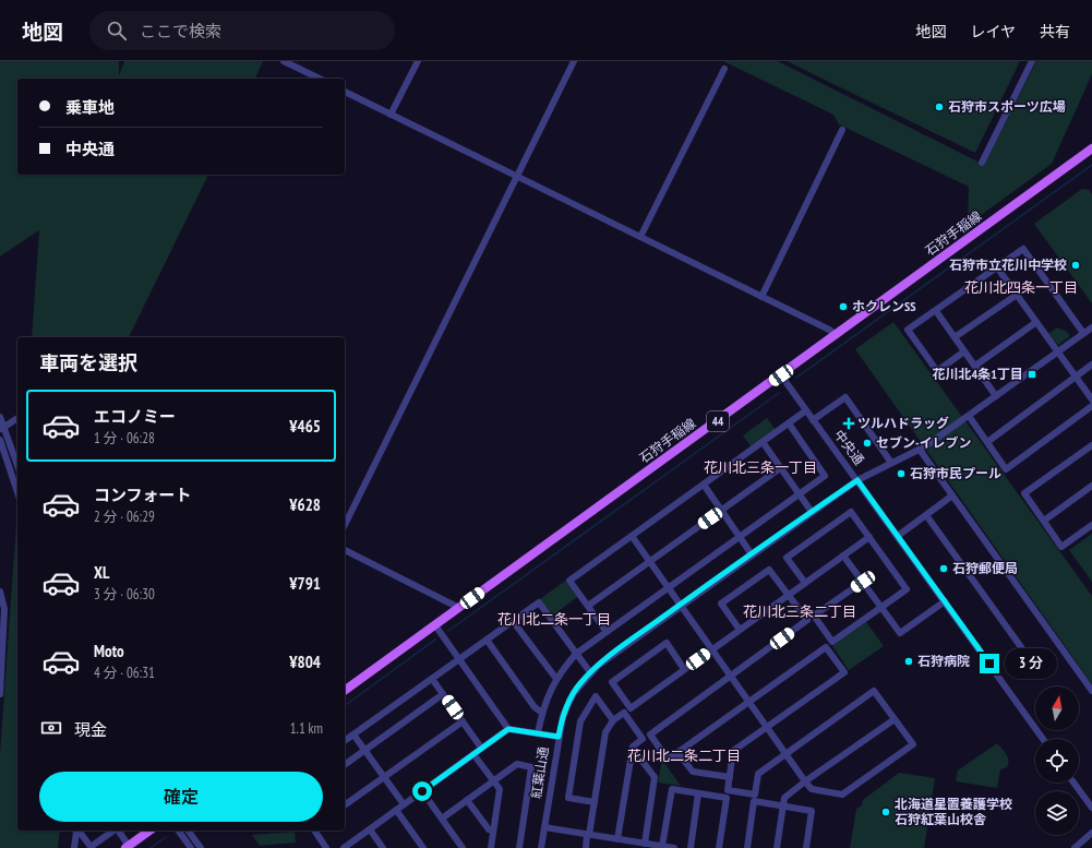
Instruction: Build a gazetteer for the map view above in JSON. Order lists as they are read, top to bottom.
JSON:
{
  "streets": {
    "main road": ["石狩手稲線", "44"],
    "street": ["中央通", "紅葉山通"]
  },
  "crossings": [
    ["石狩手稲線", "中央通"],
    ["中央通", "紅葉山通"]
  ],
  "districts": [
    "花川北四条一丁目",
    "花川北三条一丁目",
    "花川北三条二丁目",
    "花川北二条一丁目",
    "花川北二条二丁目"
  ],
  "places": {
    "other": [
      "石狩市スポーツ広場",
      "石狩市立花川中学校",
      "ホクレンSS",
      "セブン-イレブン",
      "石狩市民プール",
      "石狩郵便局",
      "石狩病院",
      "北海道星置養護学校 石狩紅葉山校舎"
    ],
    "transit": ["花川北4条1丁目"],
    "health": ["ツルハドラッグ"]
  },
  "north": "top",
  "page": {
    "header": "地図",
    "search": "ここで検索",
    "nav": ["地図", "レイヤ", "共有"],
    "banner": ["乗車地", "中央通"],
    "heading": "車両を選択",
    "list": [
      {
        "name": "エコノミー",
        "note": "1 分 · 06:28",
        "value": "¥465"
      },
      {
        "name": "コンフォート",
        "note": "2 分 · 06:29",
        "value": "¥628"
      },
      {
        "name": "XL",
        "note": "3 分 · 06:30",
        "value": "¥791"
      },
      {
        "name": "Moto",
        "note": "4 分 · 06:31",
        "value": "¥804"
      }
    ],
    "bubble": "3 分",
    "pay": ["現金", "1.1 km"],
    "buttons": "確定"
  }
}
